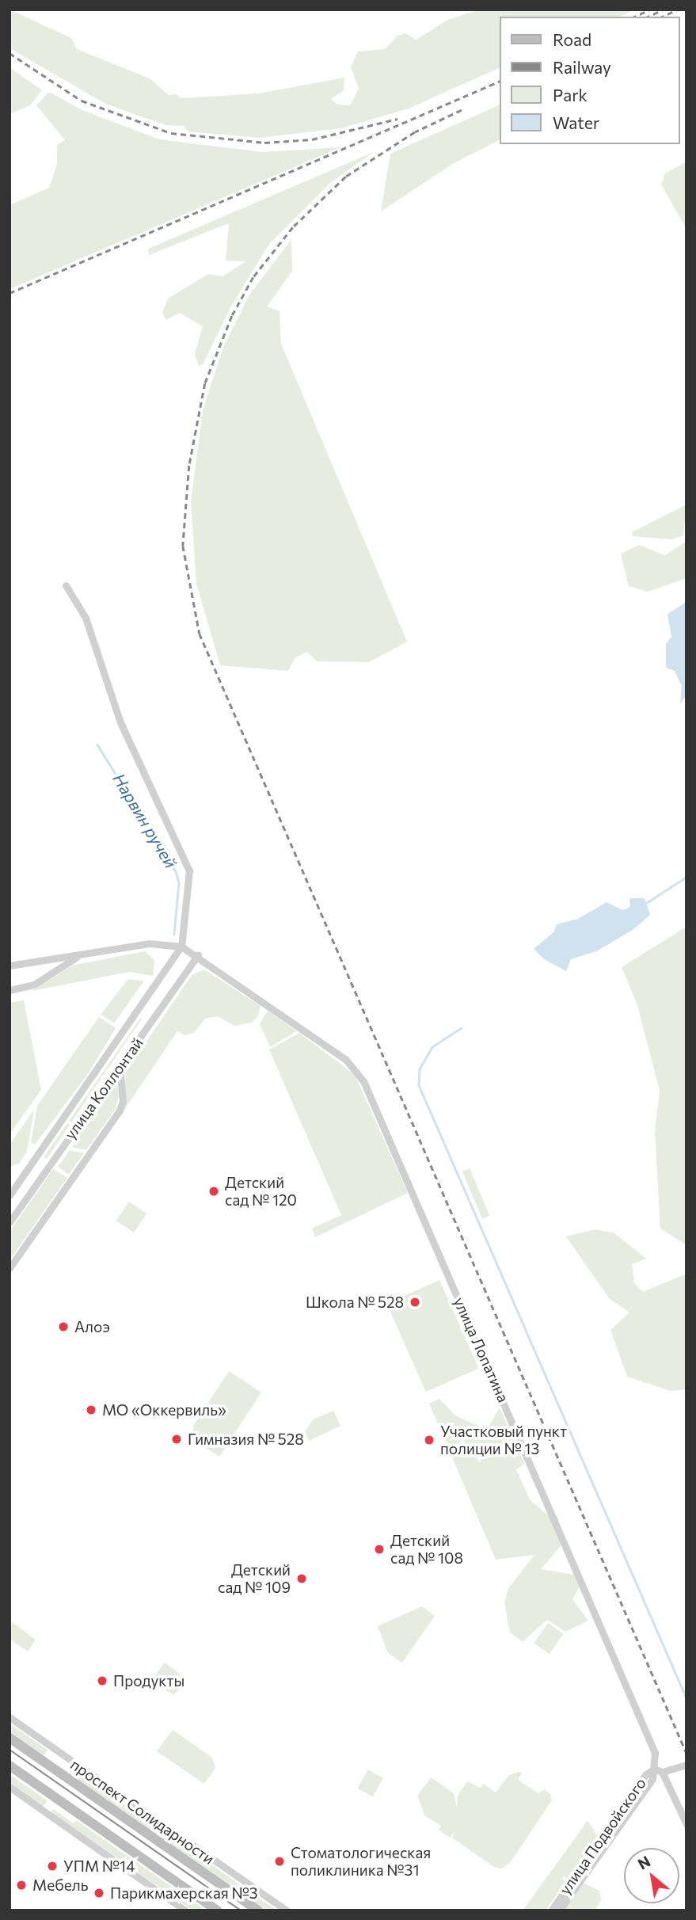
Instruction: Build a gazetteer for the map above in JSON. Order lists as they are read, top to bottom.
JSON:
{
  "streets": {
    "main road": ["проспект Солидарности"],
    "street": ["улица Коллонтай", "улица Лопатина", "улица Подвойского"]
  },
  "crossings": [
    ["улица Коллонтай", "улица Лопатина"],
    ["улица Лопатина", "улица Подвойского"]
  ],
  "water": ["Нарвин ручей"],
  "places": [
    "Детский сад № 120",
    "Школа № 528",
    "Алоэ",
    "МО «Оккервиль»",
    "Гимназия № 528",
    "Участковый пункт полиции № 13",
    "Детский сад № 108",
    "Детский сад № 109",
    "Продукты",
    "Стоматологическая поликлиника №31",
    "УПМ №14",
    "Мебель",
    "Парикмахерская №3"
  ],
  "legend": [
    "Road",
    "Railway",
    "Park",
    "Water"
  ],
  "north": "top left"
}
